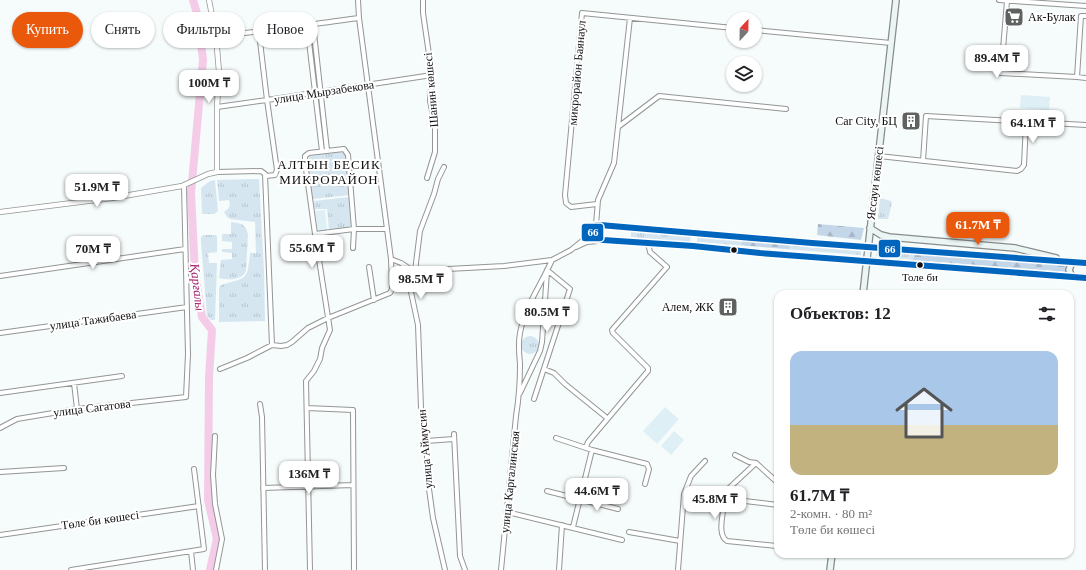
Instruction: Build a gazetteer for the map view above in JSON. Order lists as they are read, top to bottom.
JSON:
{
  "streets": {
    "main road": ["Яссауи көшесі"],
    "street": [
      "микрорайон Баянаул",
      "Шанин көшесі",
      "улица Мырзабекова",
      "улица Тажибаева",
      "улица Сагатова",
      "улица Аймусин",
      "улица Каргалинская",
      "Төле би көшесі"
    ]
  },
  "crossings": [
    ["Шанин көшесі", "улица Мырзабекова"],
    ["улица Тажибаева", "улица Сагатова"]
  ],
  "districts": ["АЛТЫН БЕСИК МИКРОРАЙОН"],
  "water": ["Қарғалы"],
  "places": {
    "supermarket": ["Ак-Булак"],
    "building": ["Car City, БЦ", "Алем, ЖК"],
    "other": ["Толе би"]
  },
  "lines": ["transit line 66"],
  "north": "top",
  "page": {
    "chip": [
      "Купить",
      "Снять",
      "Фильтры",
      "Новое"
    ],
    "price": [
      "89.4M ₸",
      "100M ₸",
      "64.1M ₸",
      "51.9M ₸",
      "61.7M ₸",
      "55.6M ₸",
      "70M ₸",
      "98.5M ₸",
      "80.5M ₸",
      "136M ₸",
      "44.6M ₸",
      "45.8M ₸"
    ],
    "heading": "Объектов: 12",
    "list": [
      {
        "name": "61.7M ₸",
        "note": "2-комн. · 80 m² · Төле би көшесі"
      }
    ]
  }
}
